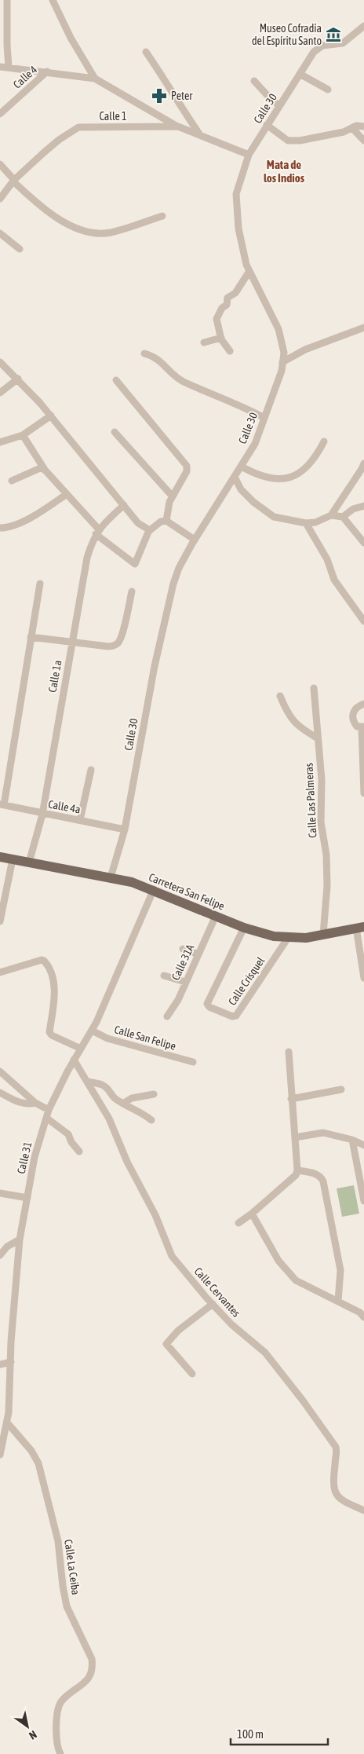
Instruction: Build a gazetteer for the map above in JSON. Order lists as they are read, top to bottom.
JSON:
{
  "streets": {
    "main road": ["Carretera San Felipe"],
    "street": [
      "Calle 4",
      "Calle 30",
      "Calle 1",
      "Calle 1a",
      "Calle Las Palmeras",
      "Calle 4a",
      "Calle 31A",
      "Calle Crisquel",
      "Calle San Felipe",
      "Calle 31",
      "Calle Cervantes",
      "Calle La Ceiba"
    ]
  },
  "crossings": [
    ["Calle 30", "Calle 1"],
    ["Calle 30", "Calle 4a"],
    ["Calle 30", "Carretera San Felipe"],
    ["Calle 1a", "Calle 4a"],
    ["Calle 1a", "Carretera San Felipe"],
    ["Calle Las Palmeras", "Carretera San Felipe"],
    ["Carretera San Felipe", "Calle 31A"],
    ["Carretera San Felipe", "Calle Crisquel"],
    ["Carretera San Felipe", "Calle 31"],
    ["Calle San Felipe", "Calle 31"],
    ["Calle 31", "Calle Cervantes"],
    ["Calle 31", "Calle La Ceiba"]
  ],
  "districts": ["Mata de los Indios"],
  "places": {
    "museum": ["Museo Cofradía del Espíritu Santo"],
    "pharmacy": ["Peter"]
  },
  "scale_bar": "100 m",
  "north": "bottom right"
}
